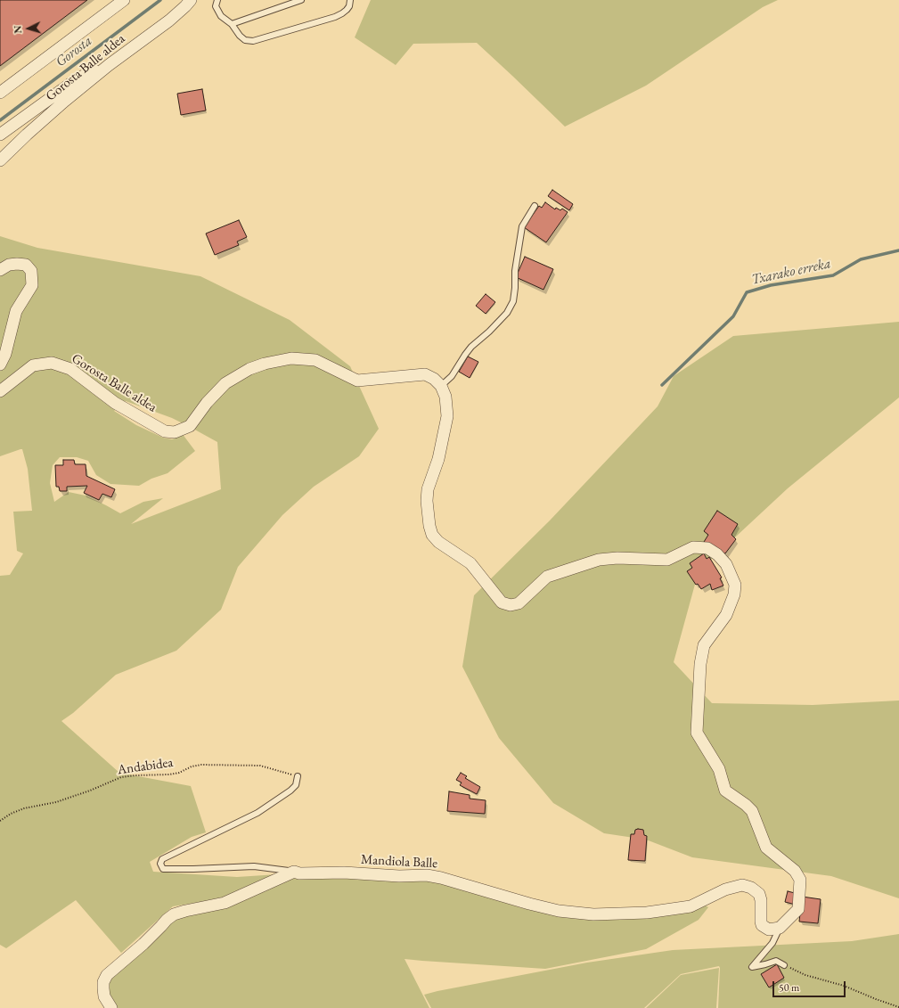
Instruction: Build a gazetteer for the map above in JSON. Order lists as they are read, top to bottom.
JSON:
{
  "streets": {
    "street": ["Gorosta Balle aldea", "Mandiola Balle"],
    "path": ["Andabidea"]
  },
  "water": ["Gorosta", "Txarako erreka"],
  "scale_bar": "50 m",
  "north": "left"
}
